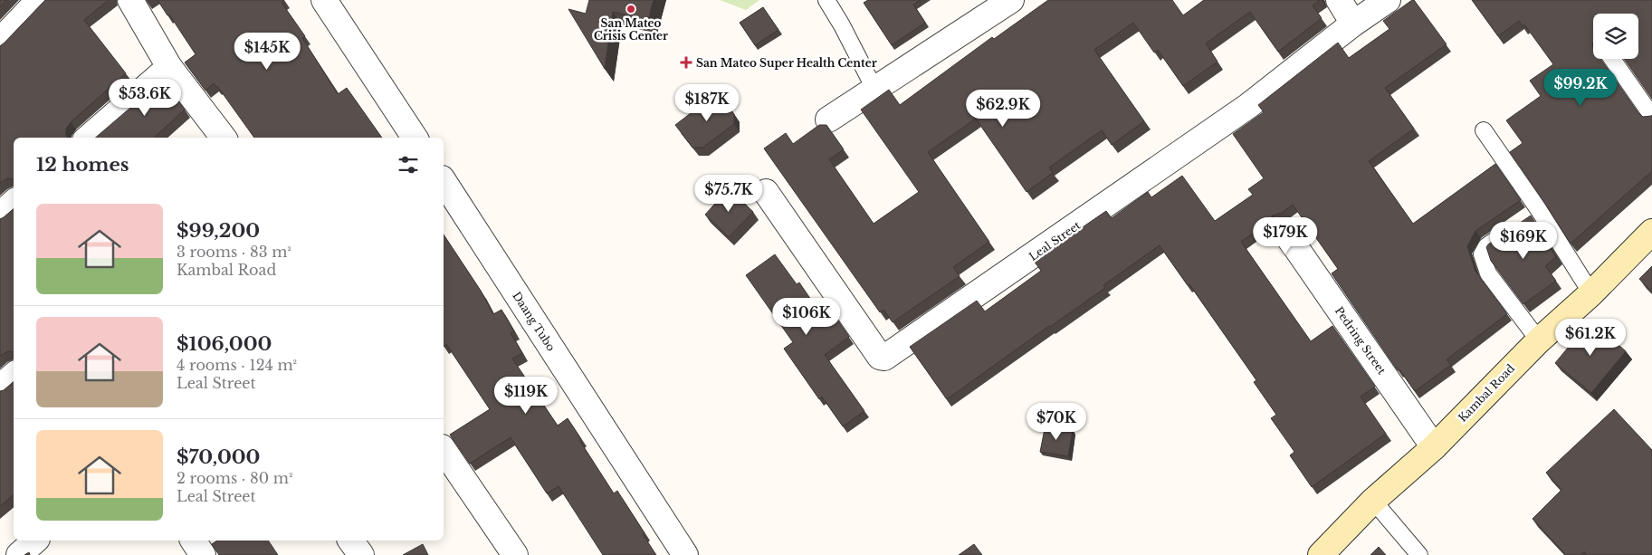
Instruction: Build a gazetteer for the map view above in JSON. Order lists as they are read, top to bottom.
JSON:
{
  "streets": {
    "main road": ["Kambal Road"],
    "street": ["Leal Street", "Daang Tubo", "Pedring Street"]
  },
  "crossings": [
    ["Pedring Street", "Kambal Road"]
  ],
  "places": {
    "other": ["San Mateo Crisis Center"],
    "health": ["San Mateo Super Health Center"]
  },
  "page": {
    "price": [
      "$145K",
      "$99.2K",
      "$53.6K",
      "$187K",
      "$62.9K",
      "$75.7K",
      "$179K",
      "$169K",
      "$106K",
      "$61.2K",
      "$119K",
      "$70K"
    ],
    "heading": "12 homes",
    "list": [
      {
        "name": "$99,200",
        "note": "3 rooms · 83 m² · Kambal Road"
      },
      {
        "name": "$106,000",
        "note": "4 rooms · 124 m² · Leal Street"
      },
      {
        "name": "$70,000",
        "note": "2 rooms · 80 m² · Leal Street"
      }
    ]
  }
}
